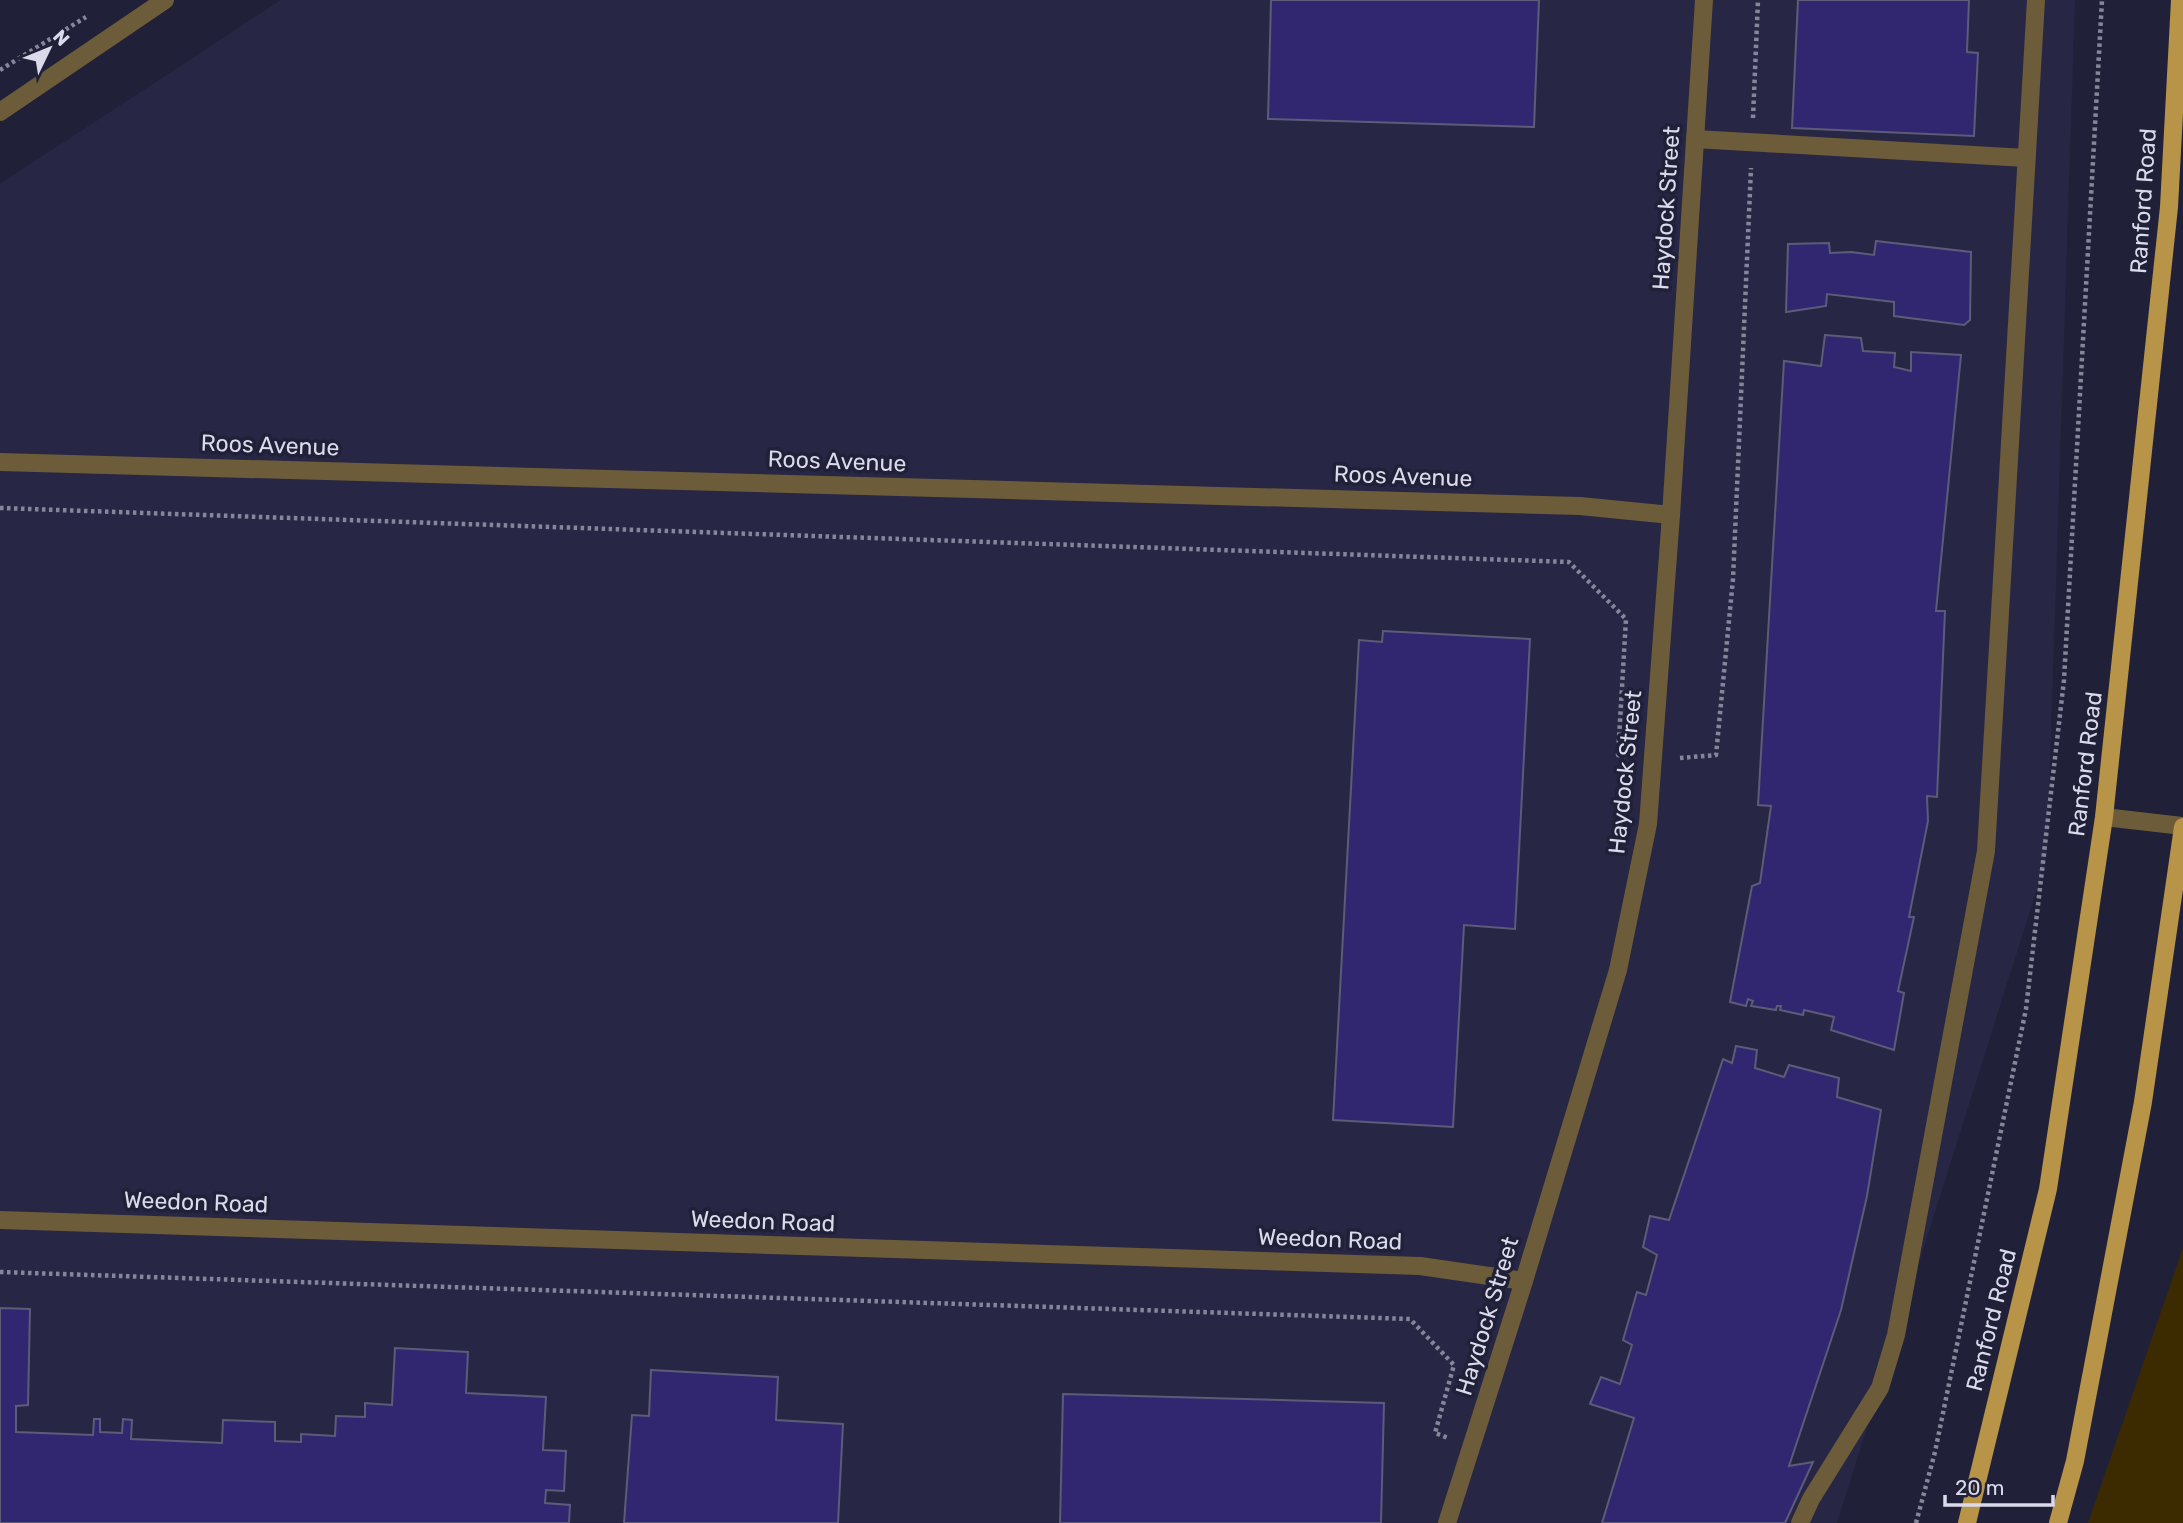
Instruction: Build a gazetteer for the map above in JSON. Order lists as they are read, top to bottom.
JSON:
{
  "streets": {
    "main road": ["Ranford Road"],
    "street": ["Haydock Street", "Roos Avenue", "Weedon Road"]
  },
  "crossings": [
    ["Haydock Street", "Roos Avenue"],
    ["Haydock Street", "Weedon Road"]
  ],
  "scale_bar": "20 m",
  "north": "top right"
}
